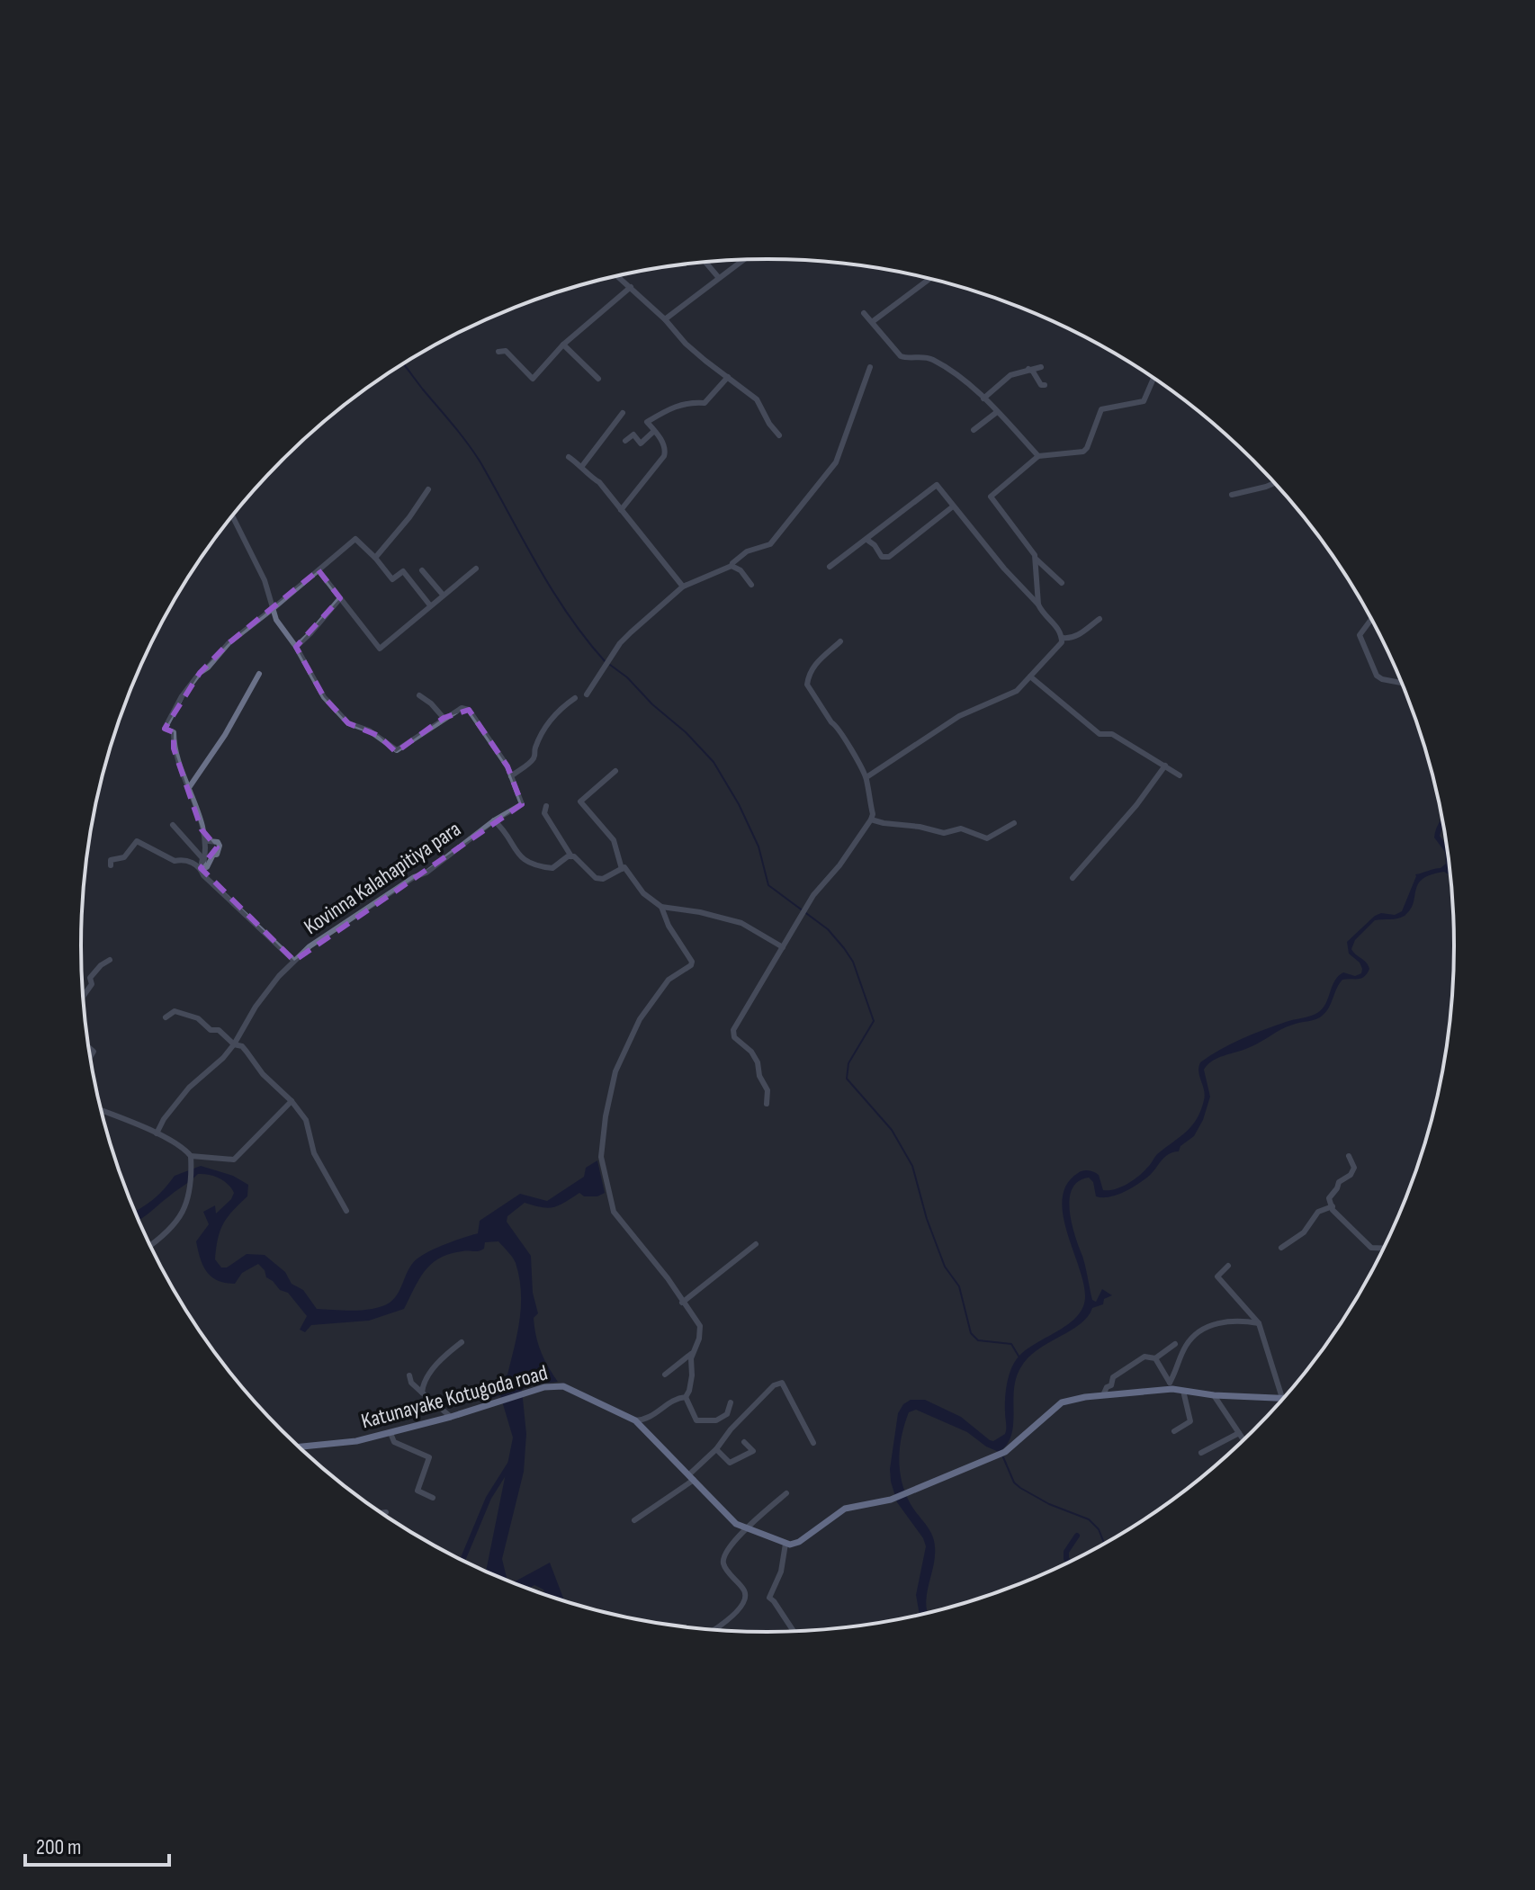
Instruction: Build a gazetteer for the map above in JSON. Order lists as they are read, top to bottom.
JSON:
{
  "streets": {
    "main road": ["Katunayake Kotugoda road"],
    "street": ["Kovinna Kalahapitiya para"]
  },
  "scale_bar": "200 m"
}
